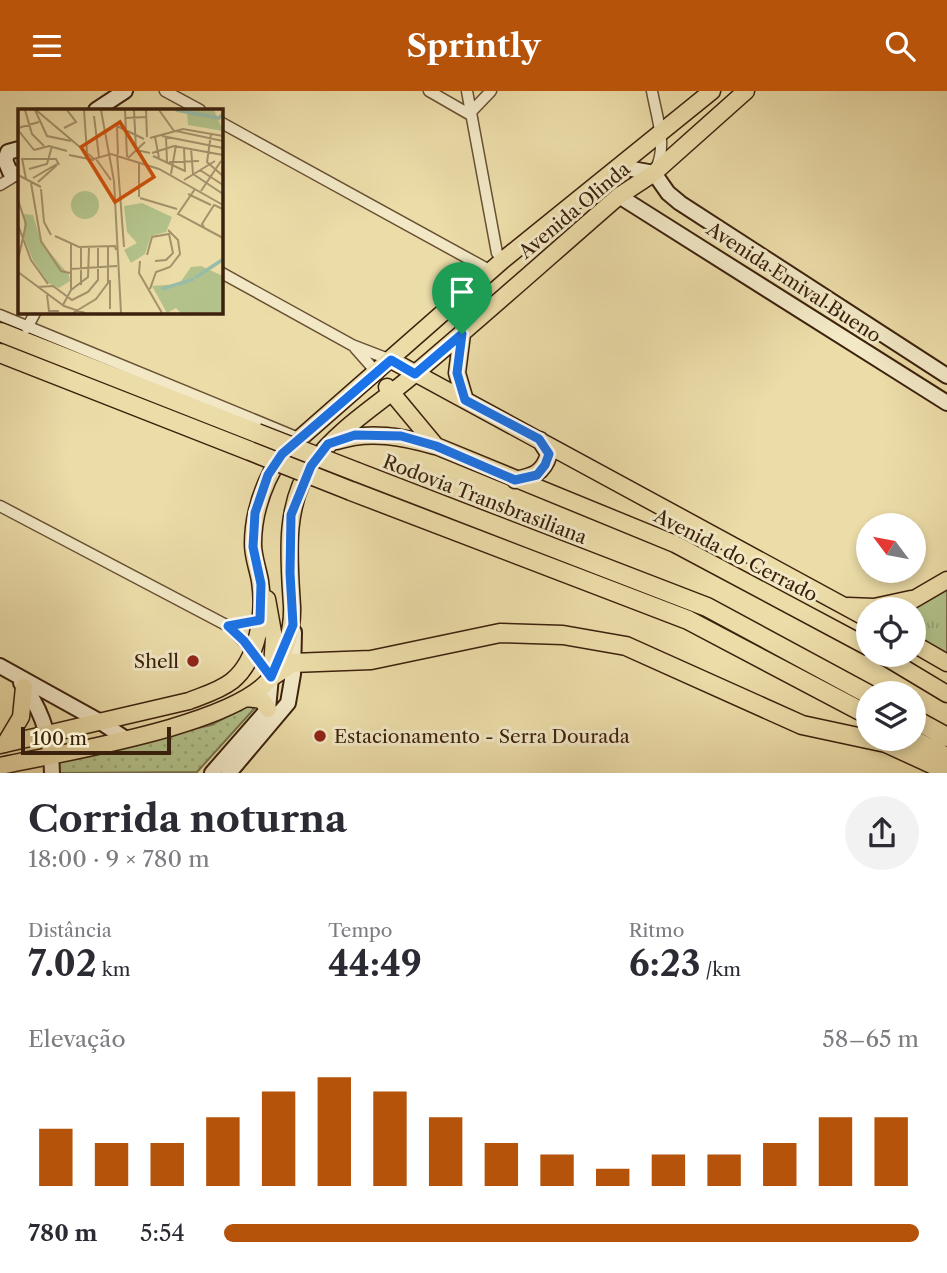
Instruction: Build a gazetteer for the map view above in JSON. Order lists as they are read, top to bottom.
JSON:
{
  "streets": {
    "highway": ["Rodovia Transbrasiliana"],
    "main road": ["Avenida Olinda", "Avenida do Cerrado"],
    "street": ["Avenida Emival Bueno"]
  },
  "crossings": [
    ["Avenida Olinda", "Avenida Emival Bueno"],
    ["Avenida Olinda", "Avenida do Cerrado"]
  ],
  "places": ["Shell", "Estacionamento - Serra Dourada"],
  "scale_bar": "100 m",
  "north": "top left",
  "page": {
    "header": "Sprintly",
    "scale": "100 m",
    "heading": ["Corrida noturna", "18:00 · 9 × 780 m"],
    "stats": [
      ["Distância", "7.02 km"],
      ["Tempo", "44:49"],
      ["Ritmo", "6:23 /km"]
    ],
    "chart": ["Elevação", "58–65 m"],
    "list": [
      {
        "name": "780 m",
        "note": "5:54"
      }
    ]
  }
}
